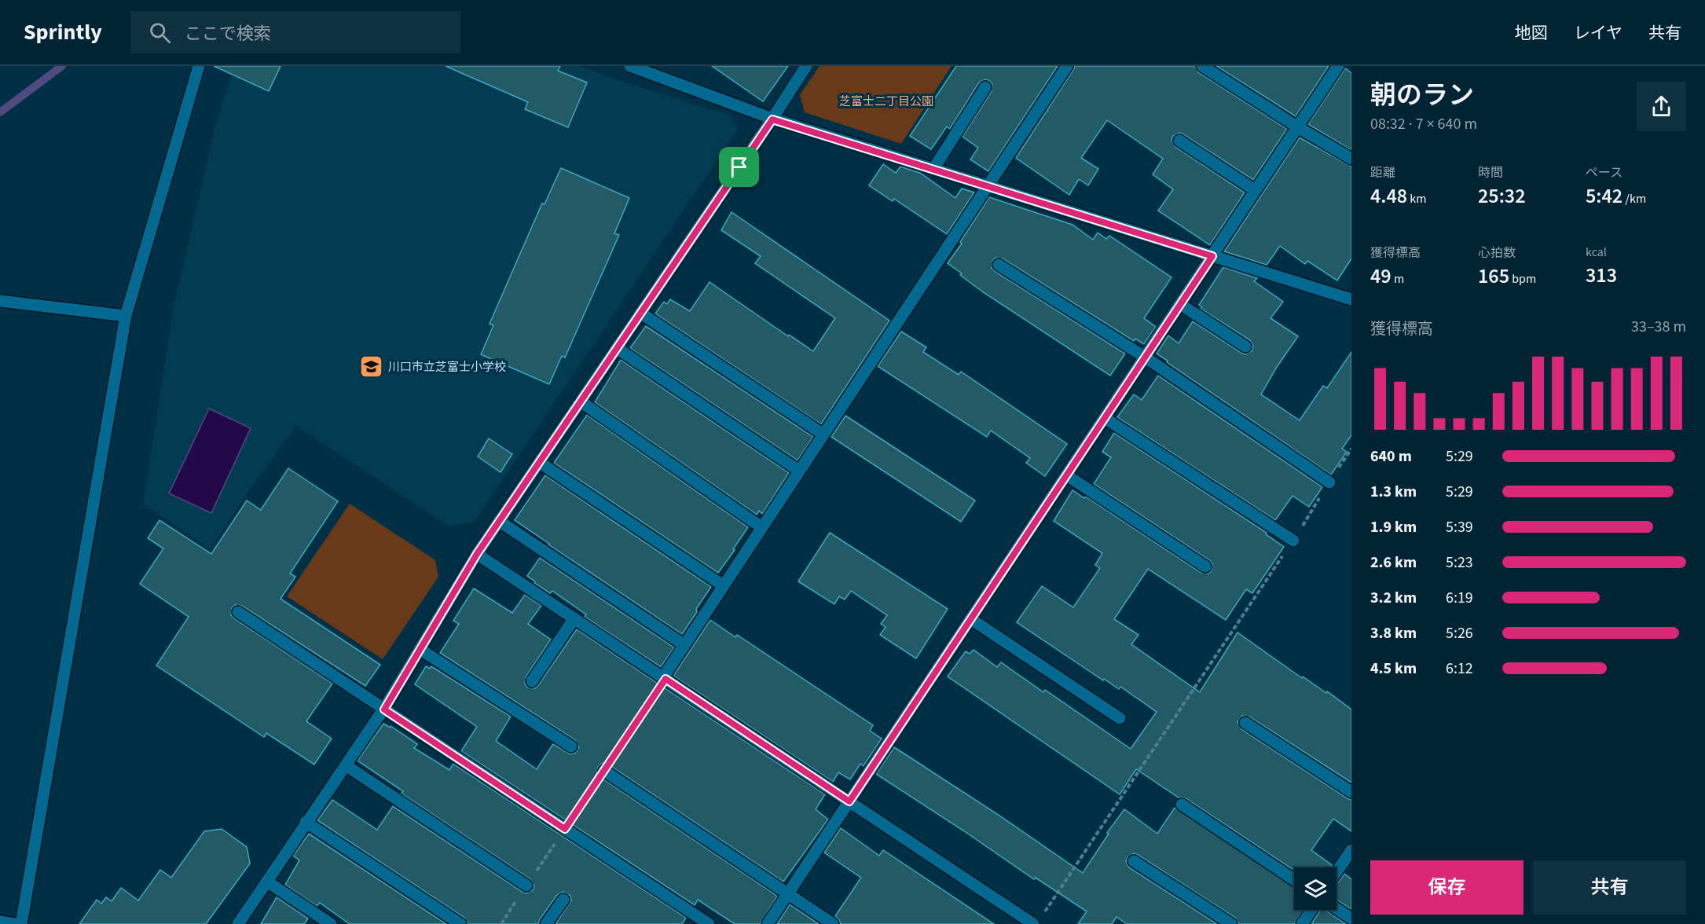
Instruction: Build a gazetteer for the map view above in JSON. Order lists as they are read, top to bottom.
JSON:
{
  "parks": ["芝富士二丁目公園"],
  "places": {
    "school or university": ["川口市立芝富士小学校"]
  },
  "page": {
    "header": "Sprintly",
    "search": "ここで検索",
    "nav": ["地図", "レイヤ", "共有"],
    "heading": ["朝のラン", "08:32 · 7 × 640 m"],
    "stats": [
      ["距離", "4.48 km"],
      ["時間", "25:32"],
      ["ペース", "5:42 /km"],
      ["獲得標高", "49 m"],
      ["心拍数", "165 bpm"],
      ["kcal", "313"]
    ],
    "chart": ["獲得標高", "33–38 m"],
    "list": [
      {
        "name": "640 m",
        "note": "5:29"
      },
      {
        "name": "1.3 km",
        "note": "5:29"
      },
      {
        "name": "1.9 km",
        "note": "5:39"
      },
      {
        "name": "2.6 km",
        "note": "5:23"
      },
      {
        "name": "3.2 km",
        "note": "6:19"
      },
      {
        "name": "3.8 km",
        "note": "5:26"
      },
      {
        "name": "4.5 km",
        "note": "6:12"
      }
    ],
    "buttons": ["保存", "共有"]
  }
}
